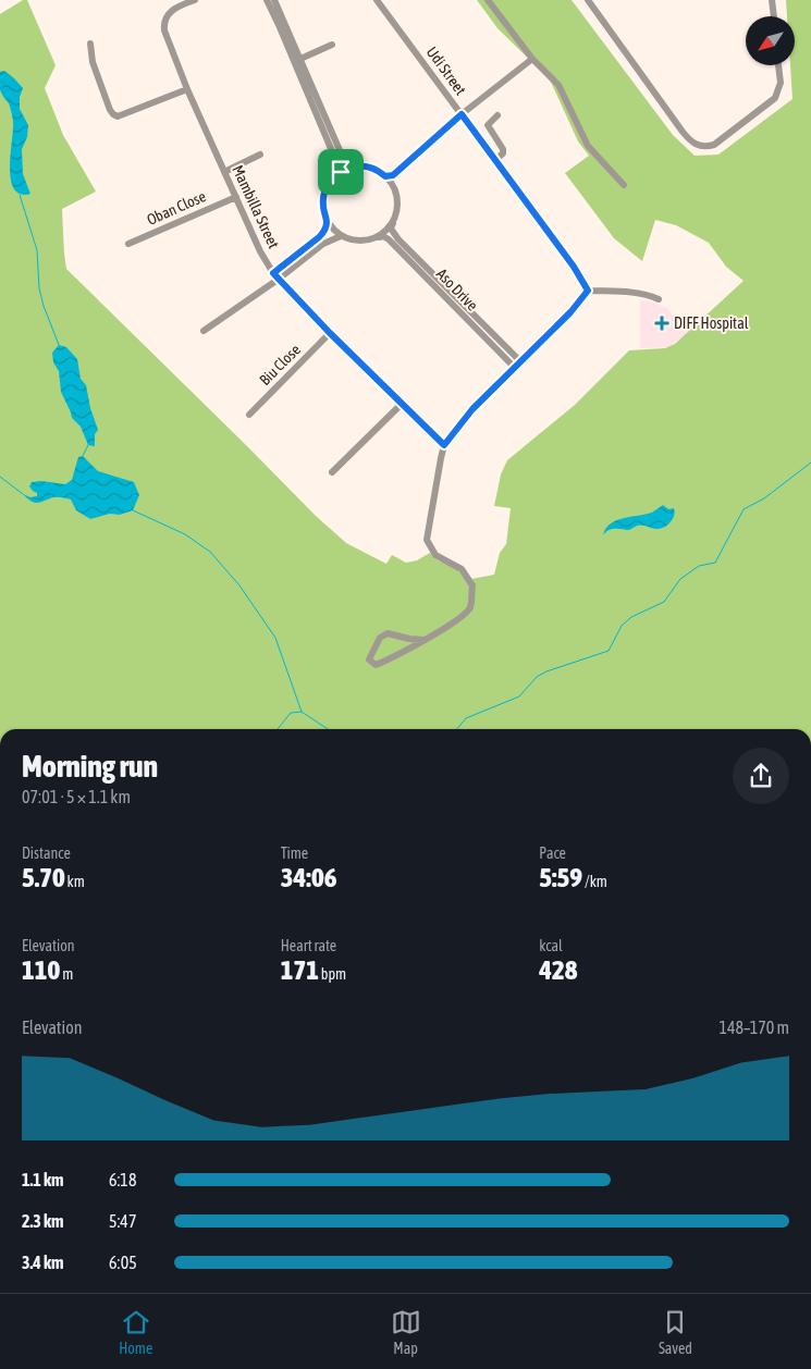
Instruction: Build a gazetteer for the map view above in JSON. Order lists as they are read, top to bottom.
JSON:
{
  "streets": {
    "street": [
      "Udi Street",
      "Mambilla Street",
      "Oban Close",
      "Aso Drive",
      "Biu Close"
    ]
  },
  "crossings": [
    ["Mambilla Street", "Oban Close"],
    ["Mambilla Street", "Biu Close"]
  ],
  "places": {
    "health": ["DIFF Hospital"]
  },
  "north": "bottom left",
  "page": {
    "heading": ["Morning run", "07:01 · 5 × 1.1 km"],
    "stats": [
      ["Distance", "5.70 km"],
      ["Time", "34:06"],
      ["Pace", "5:59 /km"],
      ["Elevation", "110 m"],
      ["Heart rate", "171 bpm"],
      ["kcal", "428"]
    ],
    "chart": ["Elevation", "148–170 m"],
    "list": [
      {
        "name": "1.1 km",
        "note": "6:18"
      },
      {
        "name": "2.3 km",
        "note": "5:47"
      },
      {
        "name": "3.4 km",
        "note": "6:05"
      }
    ],
    "tabs": ["Home", "Map", "Saved"]
  }
}
